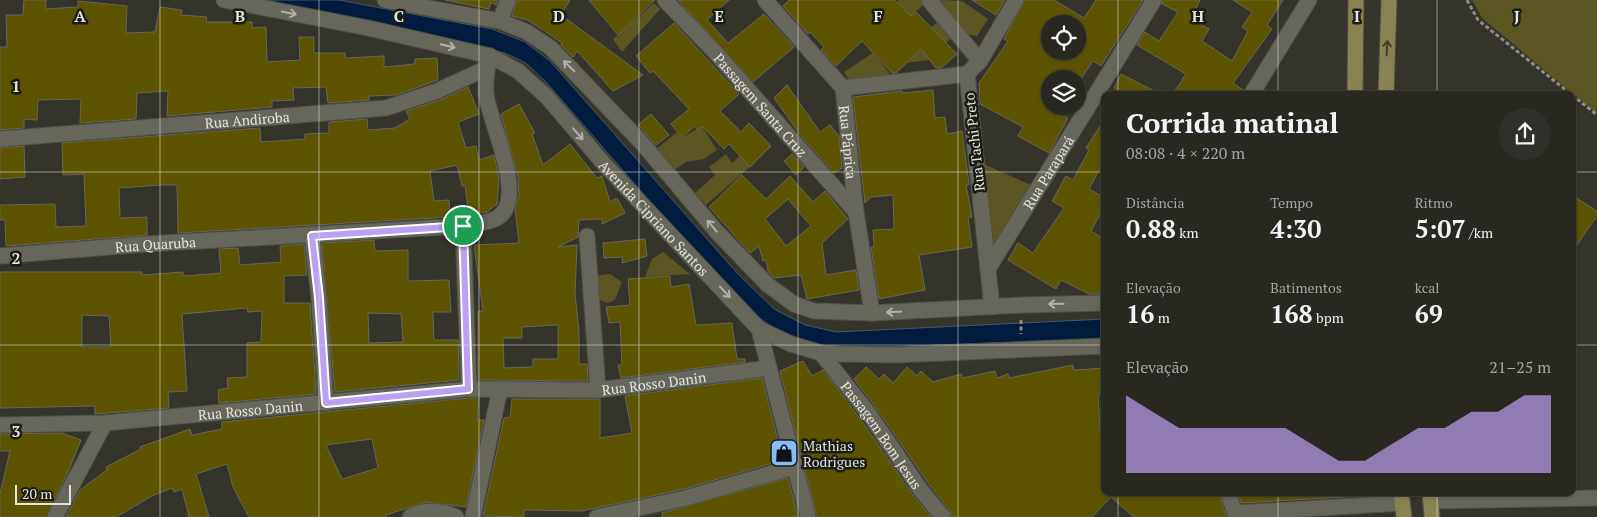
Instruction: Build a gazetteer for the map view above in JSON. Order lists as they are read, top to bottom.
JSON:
{
  "streets": {
    "street": [
      "Passagem Santa Cruz",
      "Rua Andiroba",
      "Rua Tachi Preto",
      "Rua Páprica",
      "Rua Parapará",
      "Avenida Cipriano Santos",
      "Rua Quaruba",
      "Rua Rosso Danin",
      "Passagem Bom Jesus"
    ]
  },
  "crossings": [
    ["Passagem Santa Cruz", "Rua Páprica"],
    ["Rua Andiroba", "Avenida Cipriano Santos"],
    ["Rua Andiroba", "Rua Quaruba"],
    ["Rua Tachi Preto", "Rua Parapará"],
    ["Avenida Cipriano Santos", "Rua Quaruba"],
    ["Avenida Cipriano Santos", "Passagem Bom Jesus"]
  ],
  "places": {
    "shop": ["Mathias Rodrigues"]
  },
  "scale_bar": "20 m",
  "page": {
    "heading": ["Corrida matinal", "08:08 · 4 × 220 m"],
    "stats": [
      ["Distância", "0.88 km"],
      ["Tempo", "4:30"],
      ["Ritmo", "5:07 /km"],
      ["Elevação", "16 m"],
      ["Batimentos", "168 bpm"],
      ["kcal", "69"]
    ],
    "chart": ["Elevação", "21–25 m"],
    "scale": "20 m"
  },
  "grid": {
    "columns": [
      "A",
      "B",
      "C",
      "D",
      "E",
      "F",
      "H",
      "I",
      "J"
    ],
    "rows": ["1", "2", "3"]
  }
}
